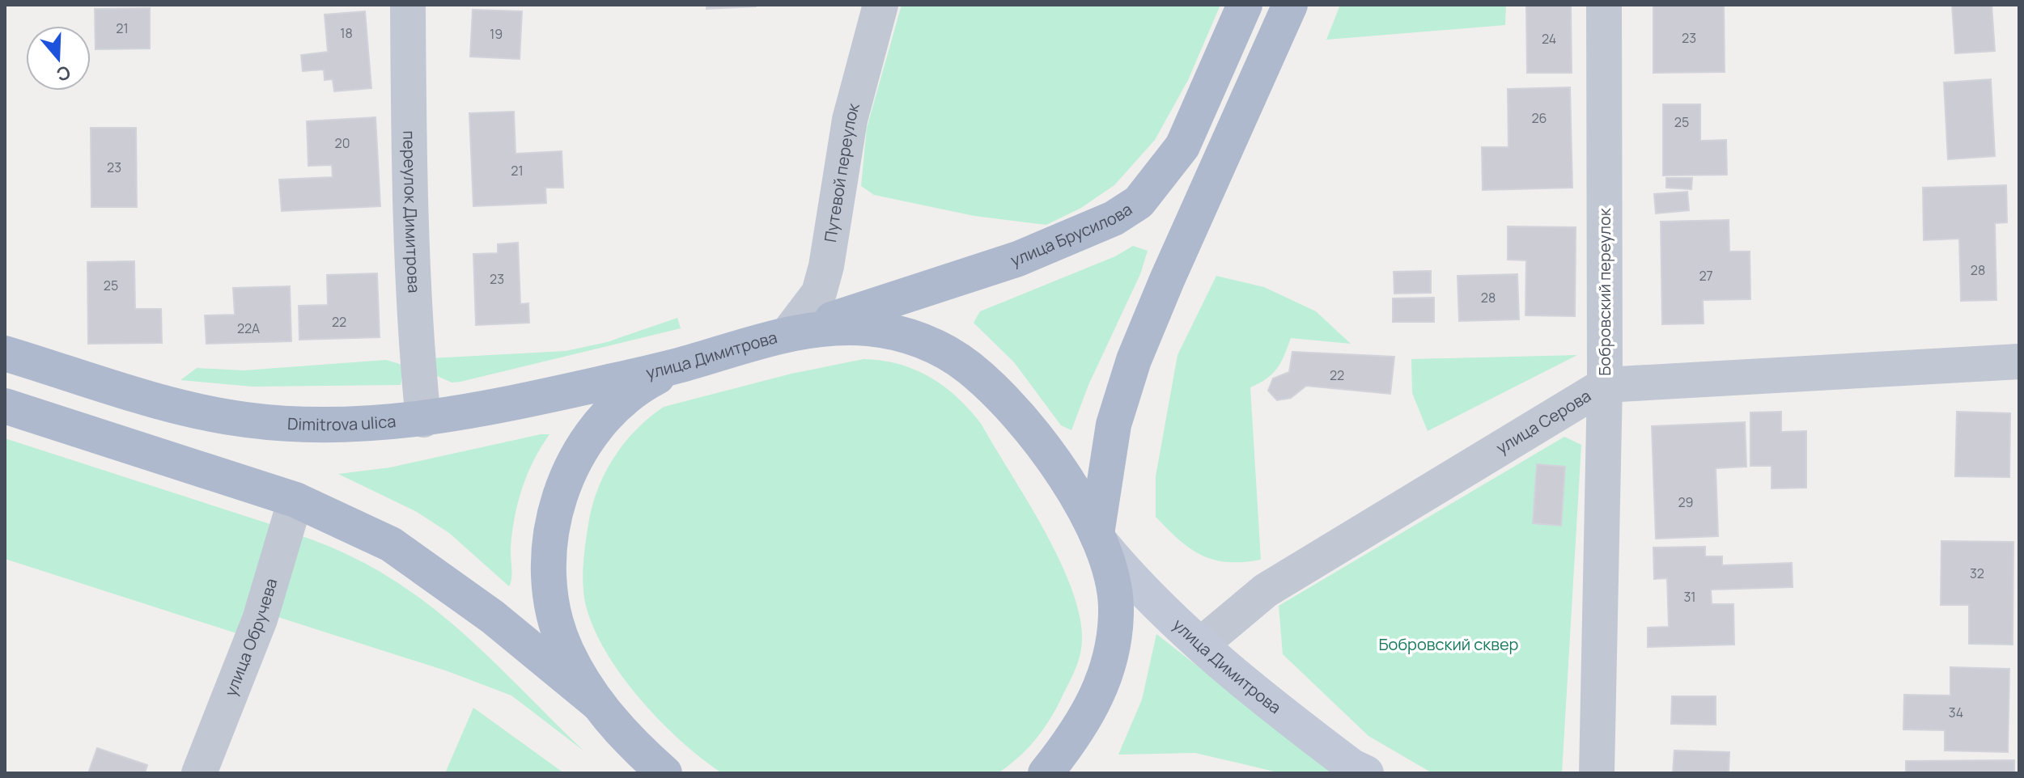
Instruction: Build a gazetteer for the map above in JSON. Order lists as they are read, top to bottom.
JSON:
{
  "streets": {
    "main road": ["улица Брусилова", "улица Димитрова", "Dimitrova ulica"],
    "street": [
      "Путевой переулок",
      "переулок Димитрова",
      "Бобровский переулок",
      "улица Серова",
      "улица Обручева"
    ]
  },
  "crossings": [
    ["Путевой переулок", "улица Брусилова"],
    ["Путевой переулок", "улица Димитрова"],
    ["переулок Димитрова", "Dimitrova ulica"],
    ["улица Брусилова", "улица Димитрова"],
    ["Бобровский переулок", "улица Серова"],
    ["улица Димитрова", "Dimitrova ulica"],
    ["улица Димитрова", "улица Серова"]
  ],
  "parks": ["Бобровский сквер"],
  "house_numbers": [
    "21",
    "18",
    "19",
    "23",
    "24",
    "26",
    "25",
    "20",
    "23",
    "21",
    "28",
    "27",
    "23",
    "25",
    "28",
    "22",
    "22А",
    "22",
    "29",
    "32",
    "31",
    "34"
  ],
  "north": "bottom"
}
